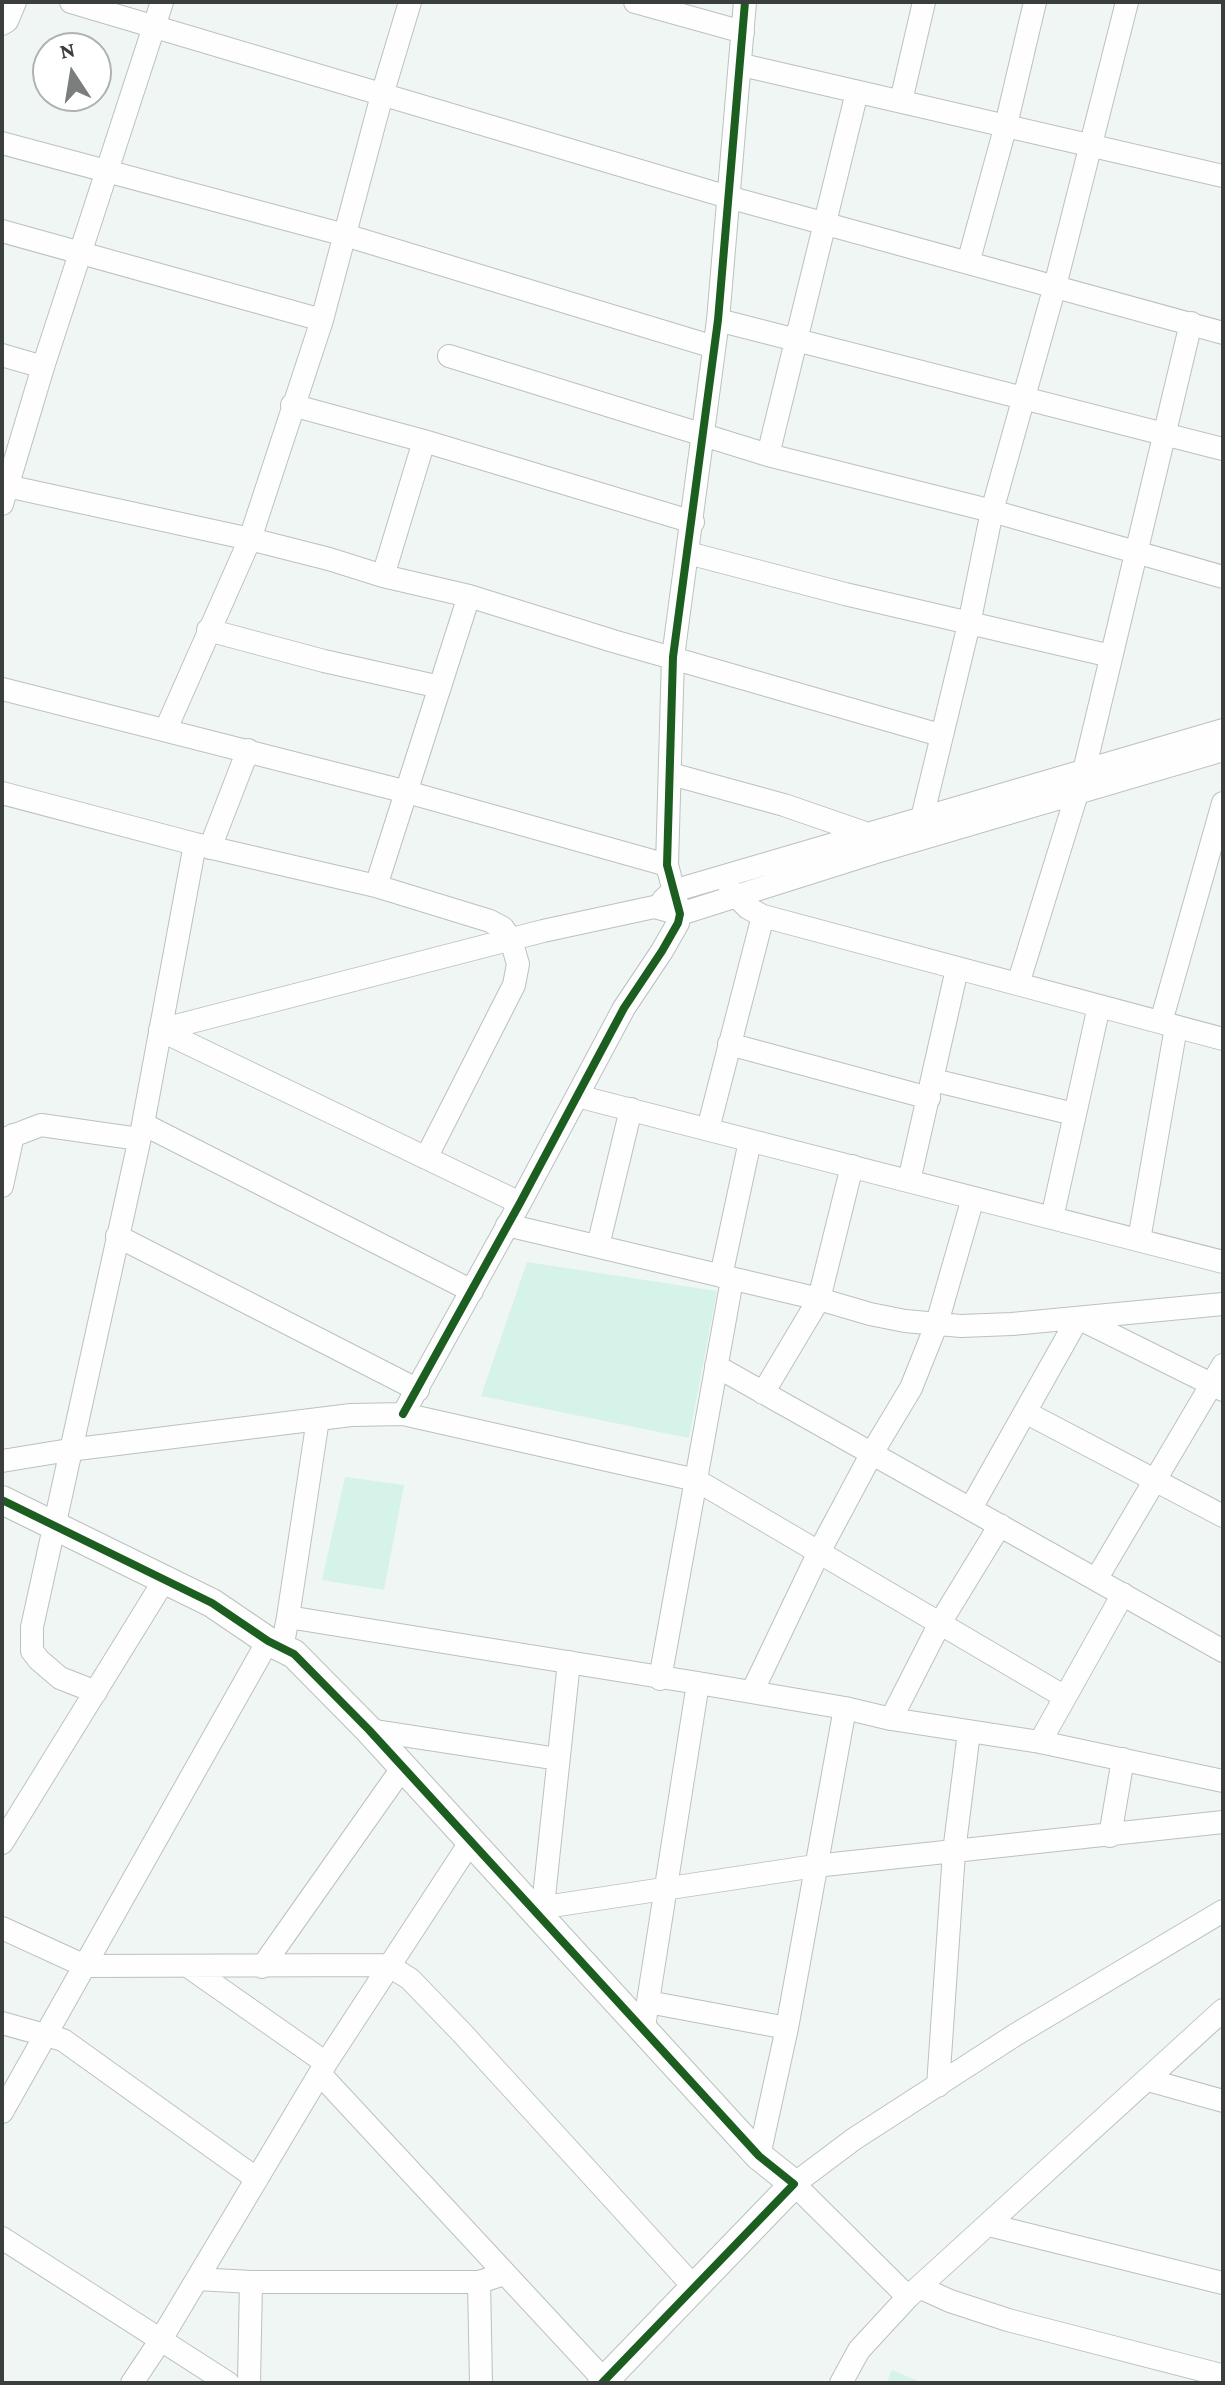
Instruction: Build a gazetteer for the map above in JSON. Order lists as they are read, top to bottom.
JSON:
{
  "north": "top"
}
